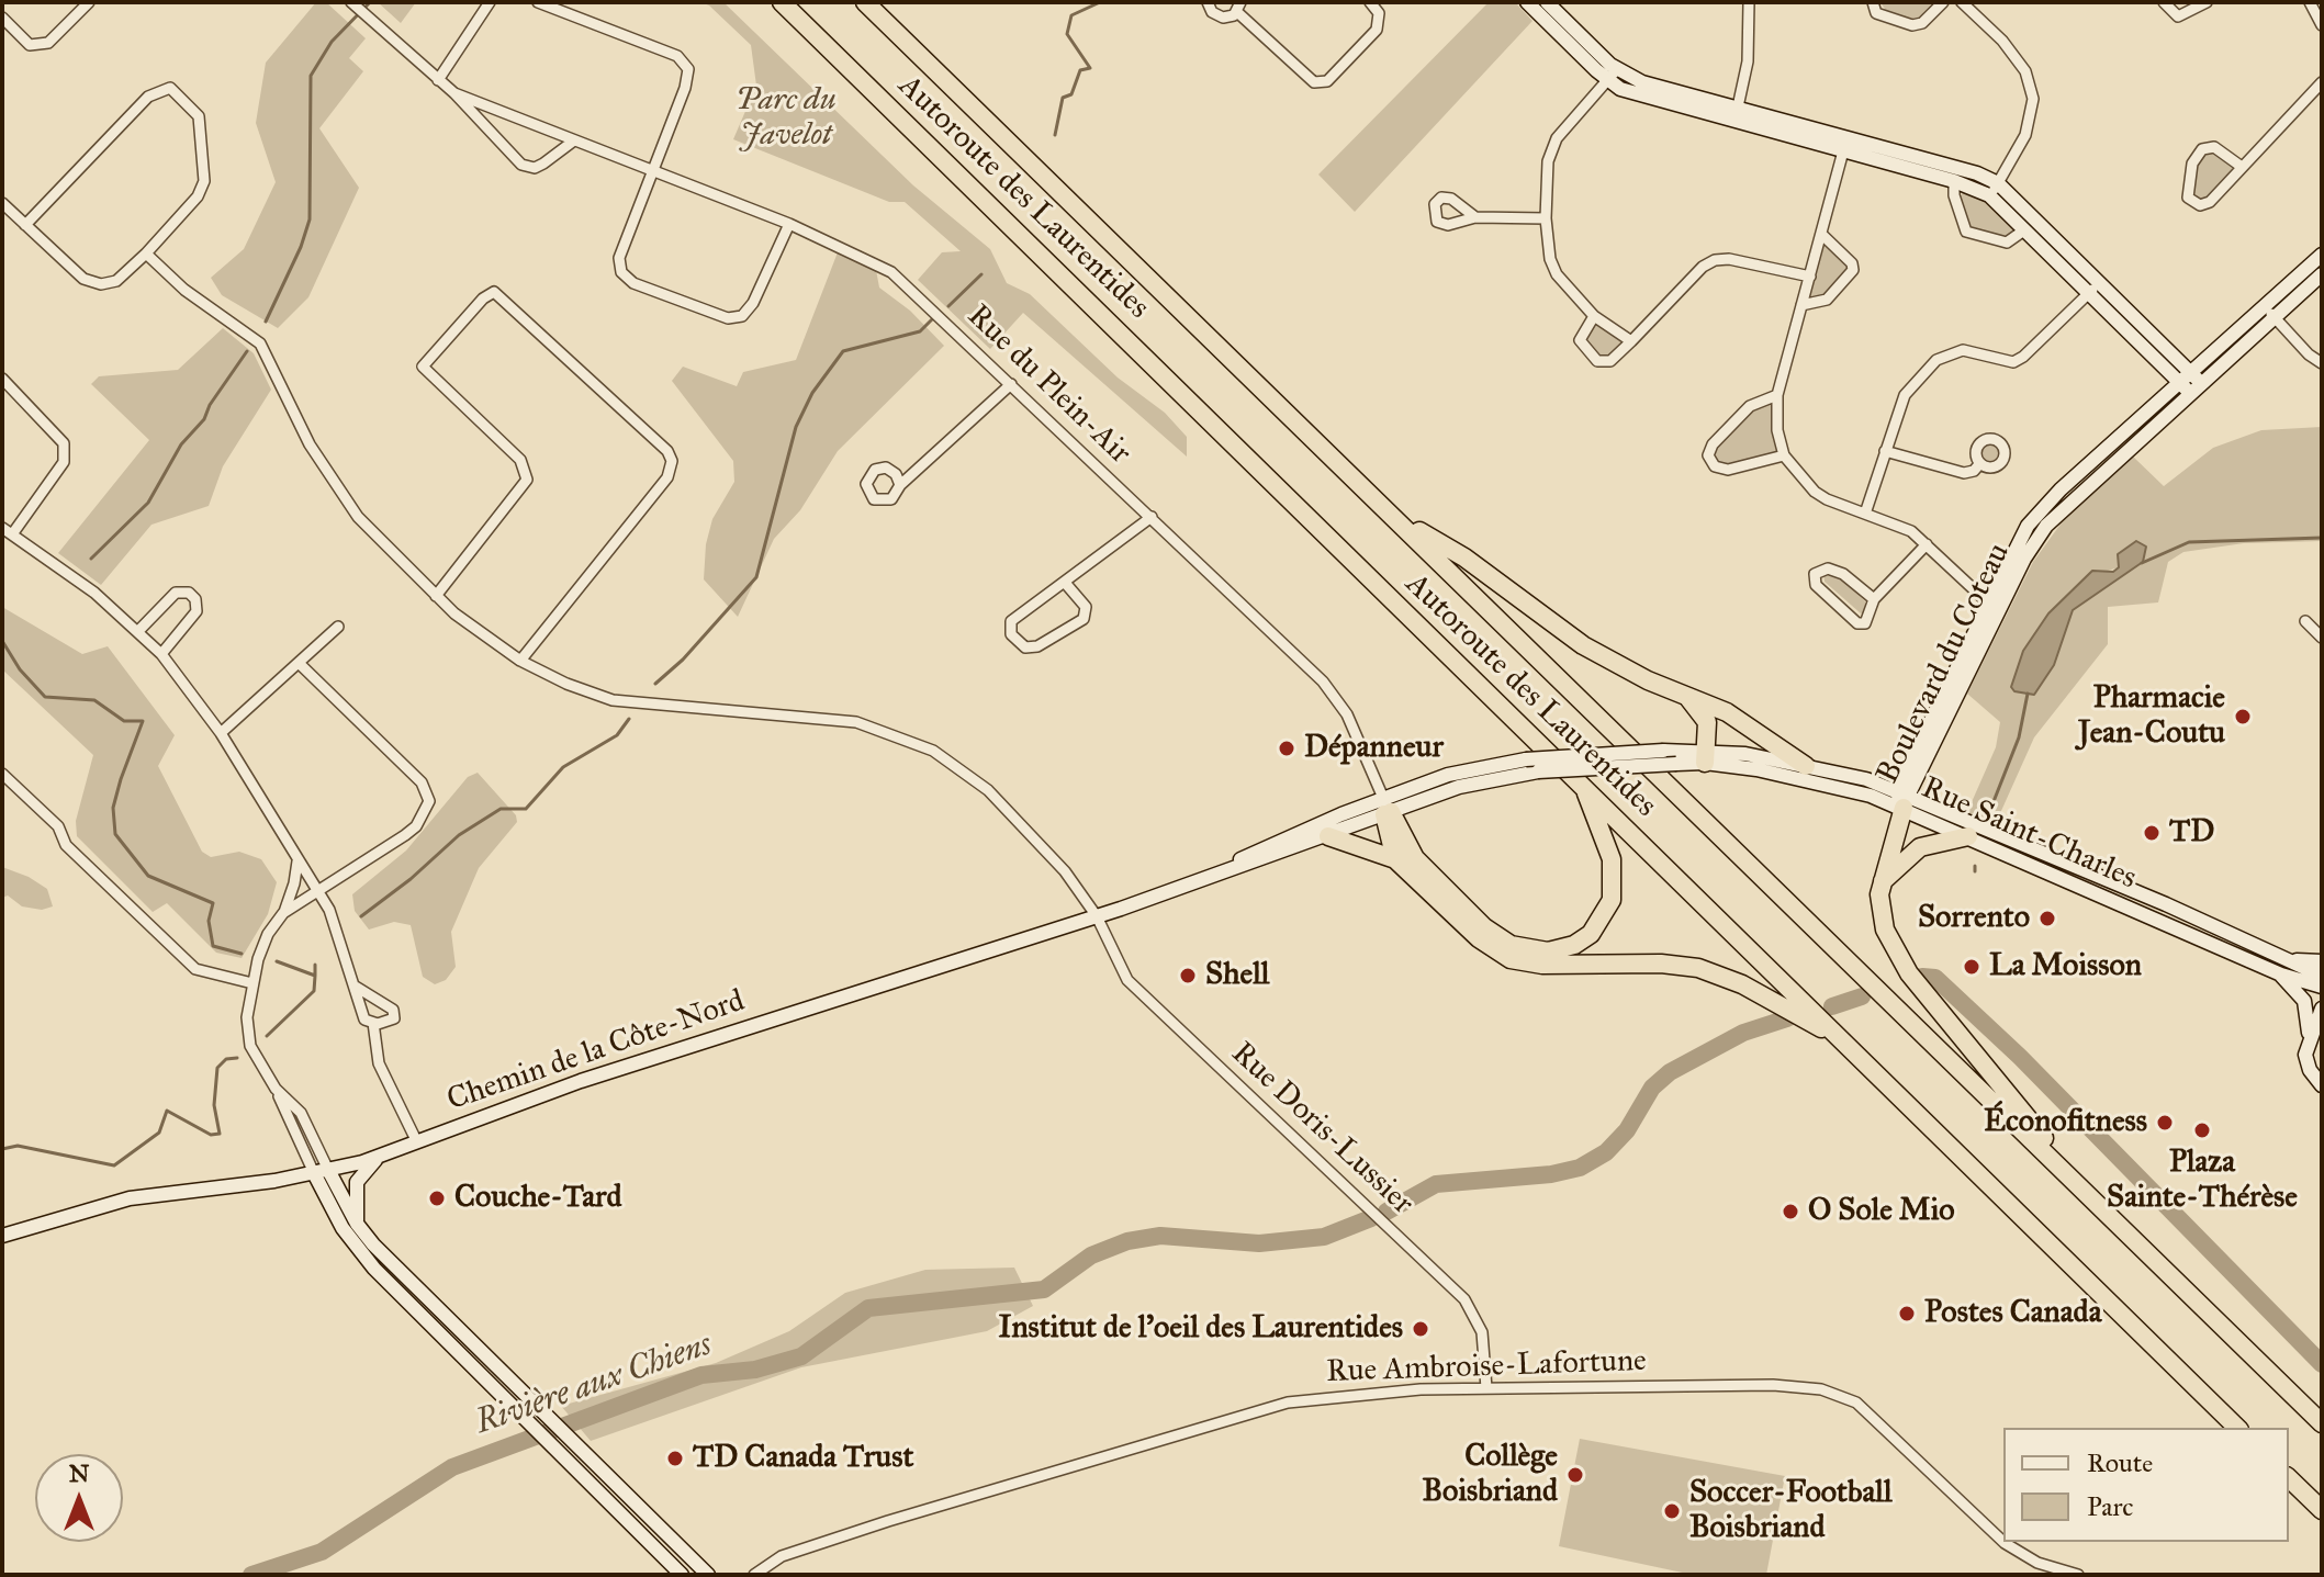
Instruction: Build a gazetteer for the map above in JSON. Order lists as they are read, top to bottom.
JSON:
{
  "streets": {
    "highway": ["Autoroute des Laurentides"],
    "street": [
      "Rue du Plein-Air",
      "Boulevard du Coteau",
      "Rue Saint-Charles",
      "Chemin de la Côte-Nord",
      "Rue Doris-Lussier",
      "Rue Ambroise-Lafortune"
    ]
  },
  "crossings": [
    ["Rue du Plein-Air", "Chemin de la Côte-Nord"],
    ["Boulevard du Coteau", "Rue Saint-Charles"],
    ["Rue Saint-Charles", "Chemin de la Côte-Nord"],
    ["Chemin de la Côte-Nord", "Rue Doris-Lussier"],
    ["Rue Doris-Lussier", "Rue Ambroise-Lafortune"]
  ],
  "water": ["Rivière aux Chiens"],
  "parks": ["Parc du Javelot"],
  "places": [
    "Pharmacie Jean-Coutu",
    "Dépanneur",
    "TD",
    "Sorrento",
    "La Moisson",
    "Shell",
    "Éconofitness",
    "Plaza Sainte-Thérèse",
    "Couche-Tard",
    "O Sole Mio",
    "Postes Canada",
    "Institut de l'oeil des Laurentides",
    "TD Canada Trust",
    "Collège Boisbriand",
    "Soccer-Football Boisbriand"
  ],
  "legend": ["Route", "Parc"],
  "north": "top"
}
